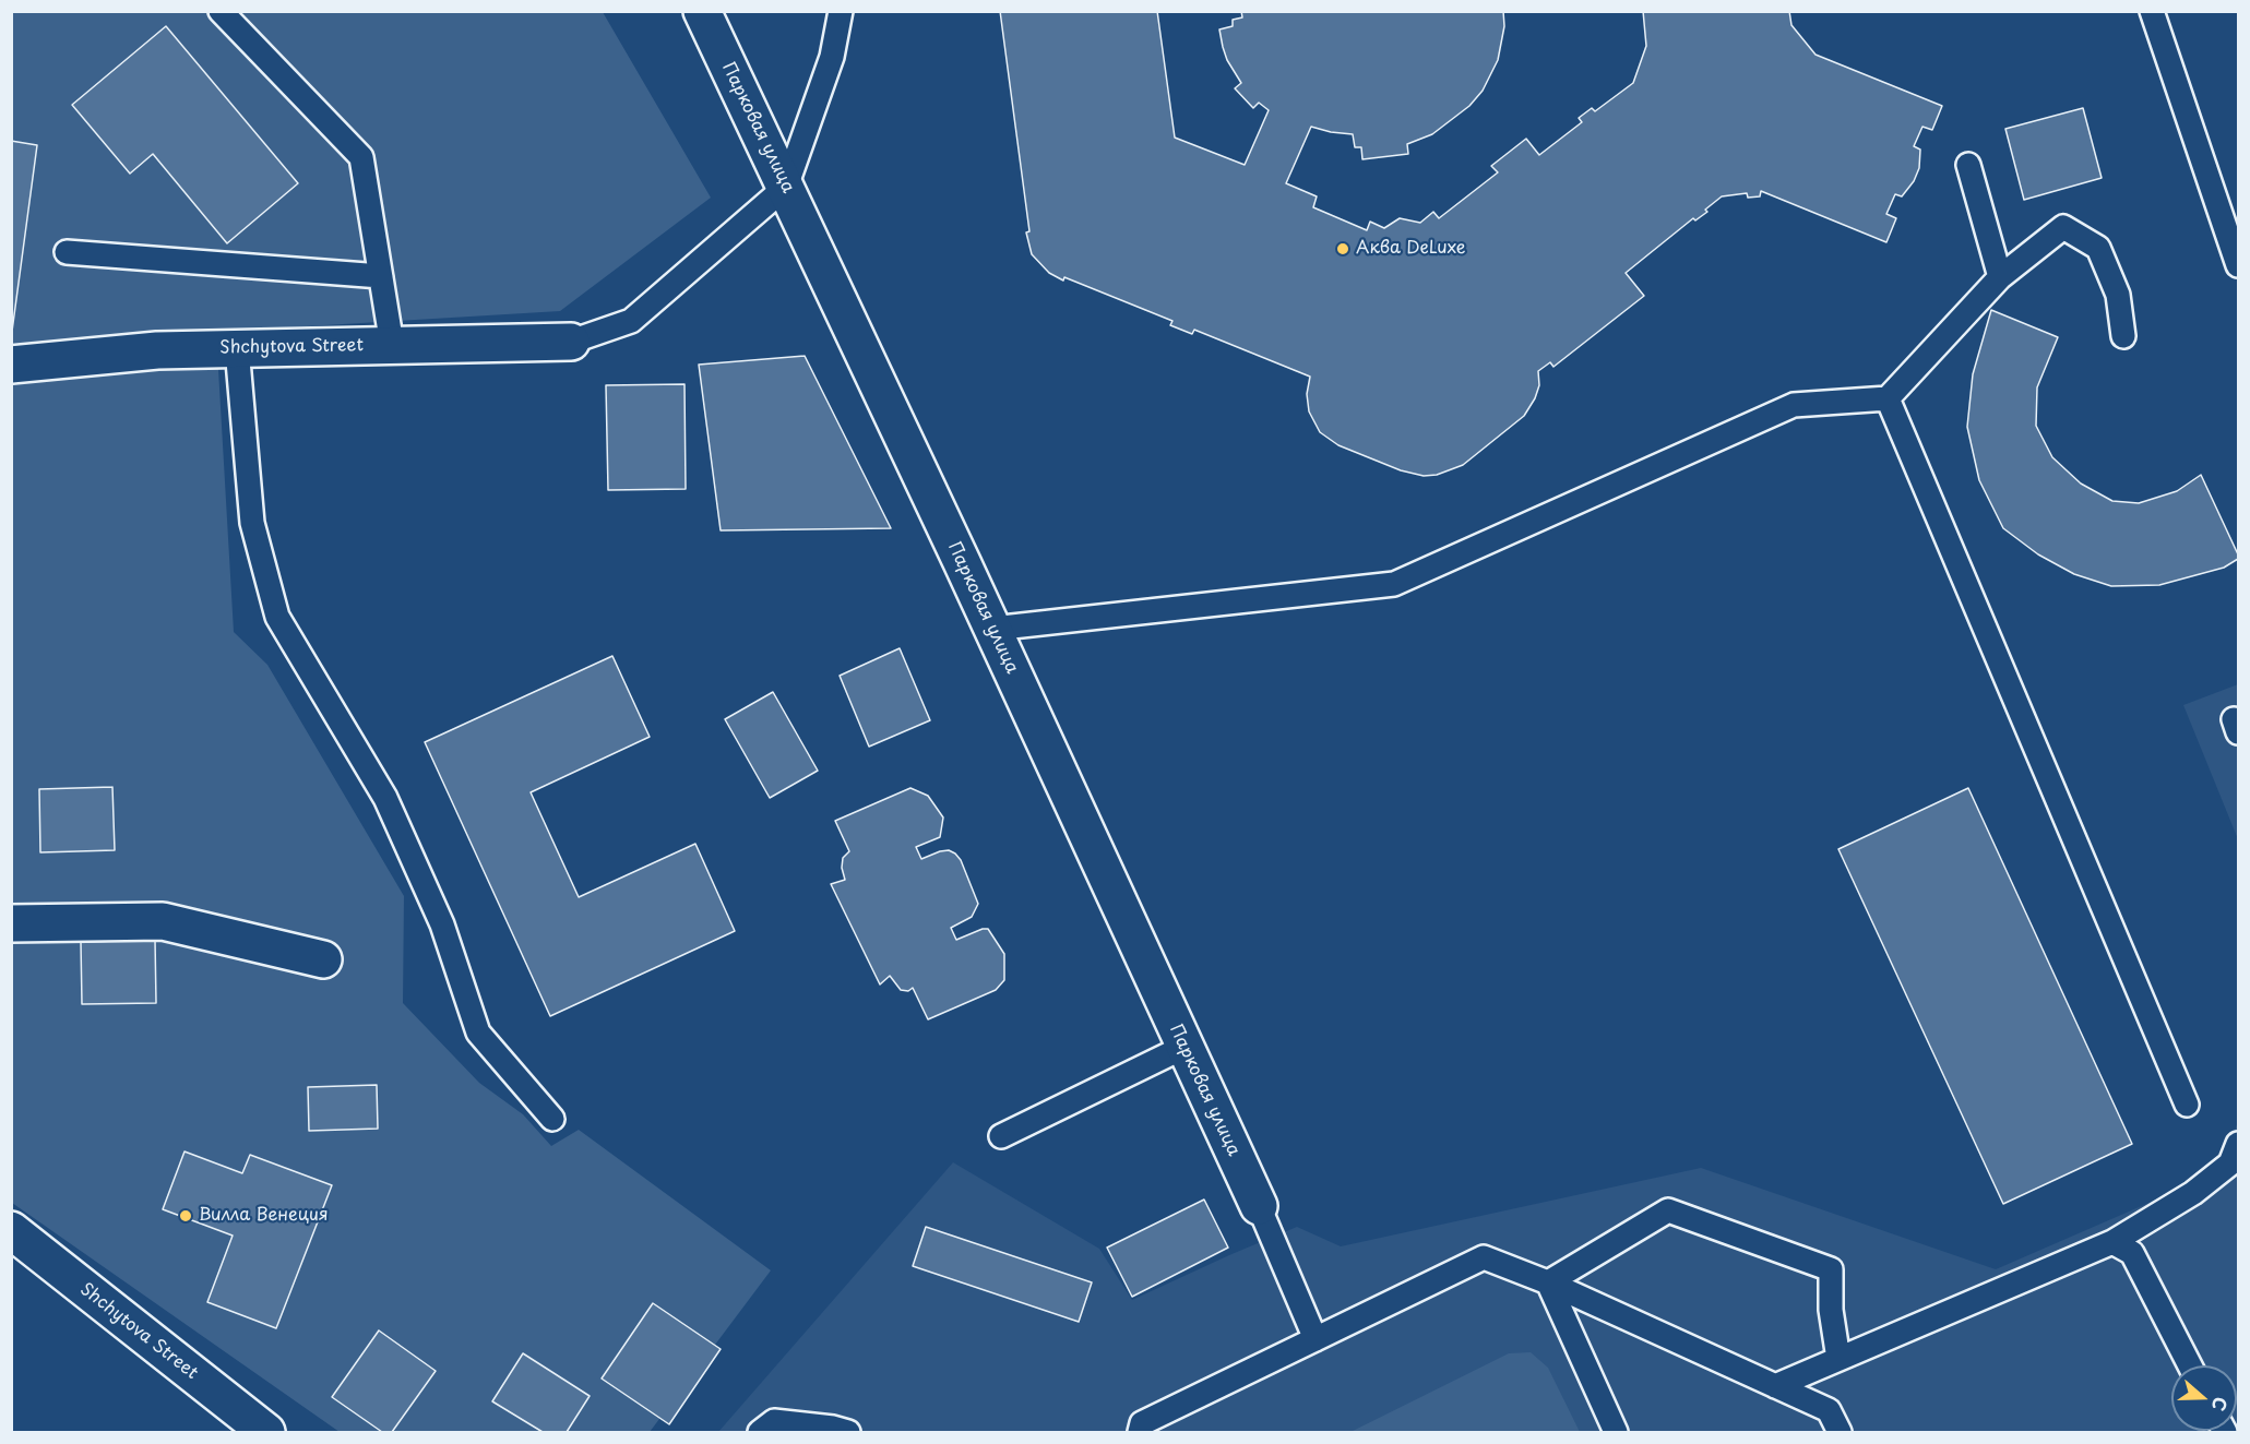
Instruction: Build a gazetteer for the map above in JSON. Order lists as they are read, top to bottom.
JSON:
{
  "streets": {
    "street": ["Парковая улица", "Shchytova Street"]
  },
  "places": ["Аква DeLuxe", "Вилла Венеция"],
  "north": "right"
}
